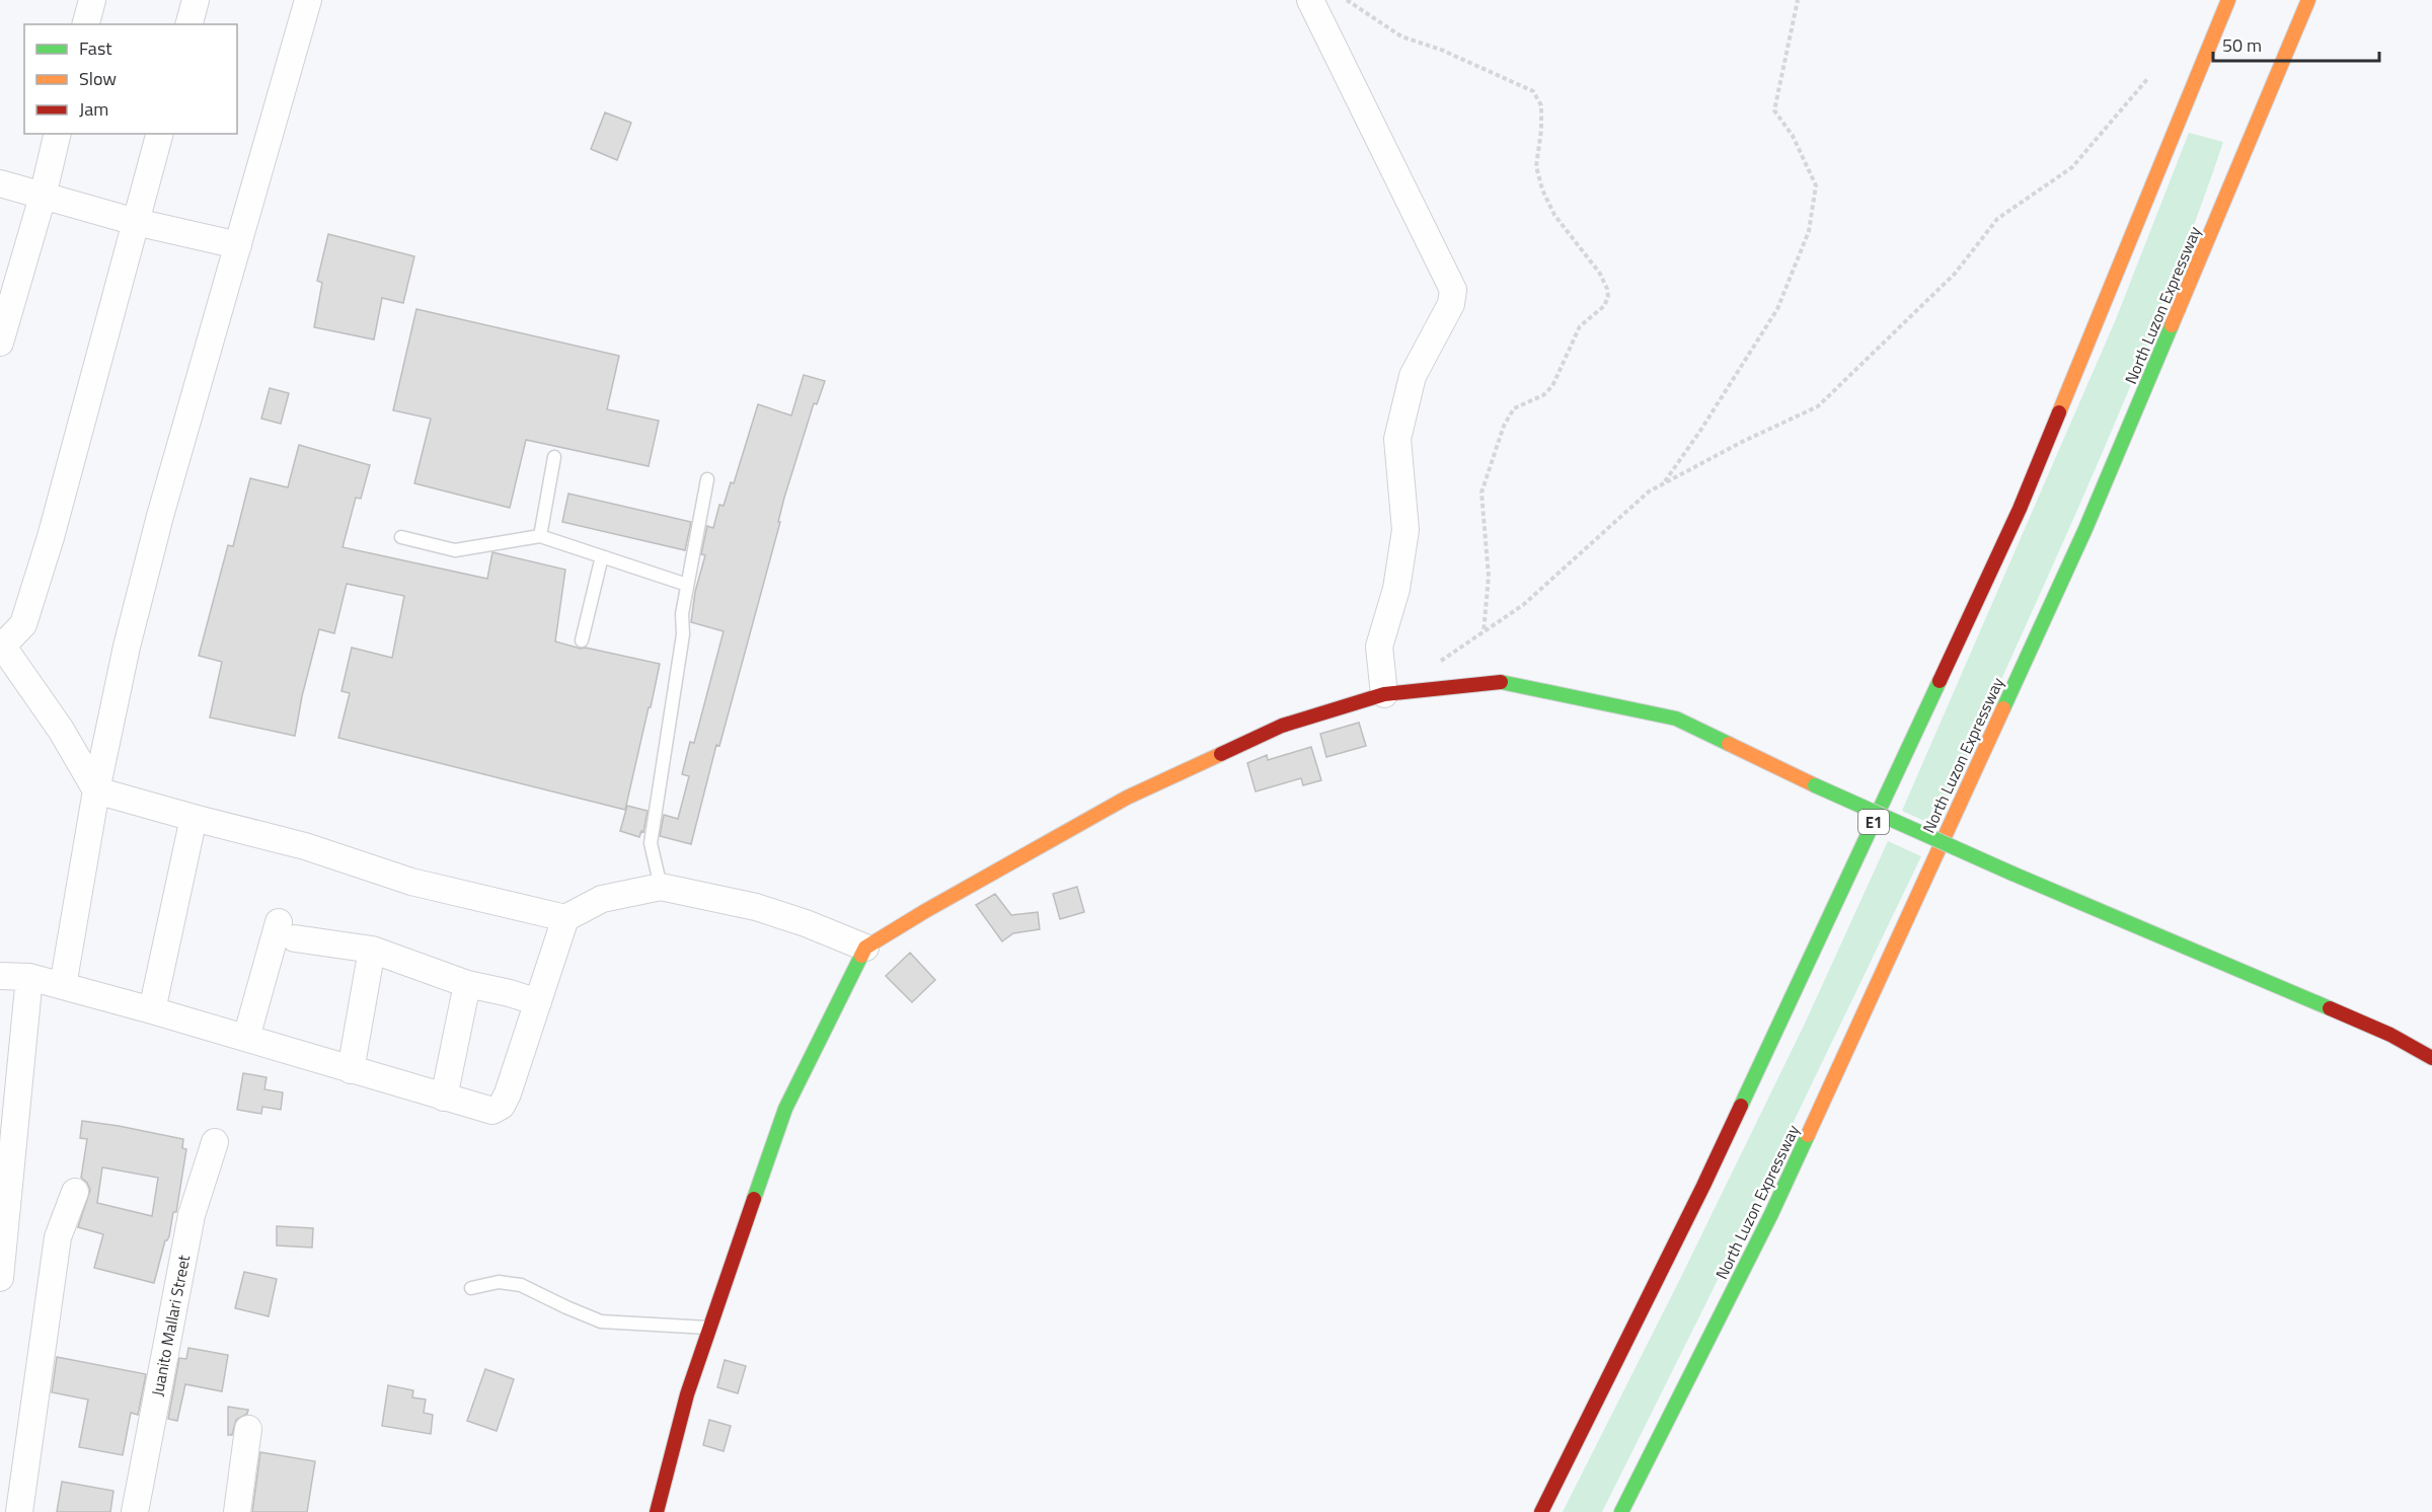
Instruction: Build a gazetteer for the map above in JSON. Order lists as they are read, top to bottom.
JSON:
{
  "streets": {
    "main road": ["North Luzon Expressway", "E1"],
    "street": ["Juanito Mallari Street"]
  },
  "legend": ["Fast", "Slow", "Jam"],
  "scale_bar": "50 m"
}
